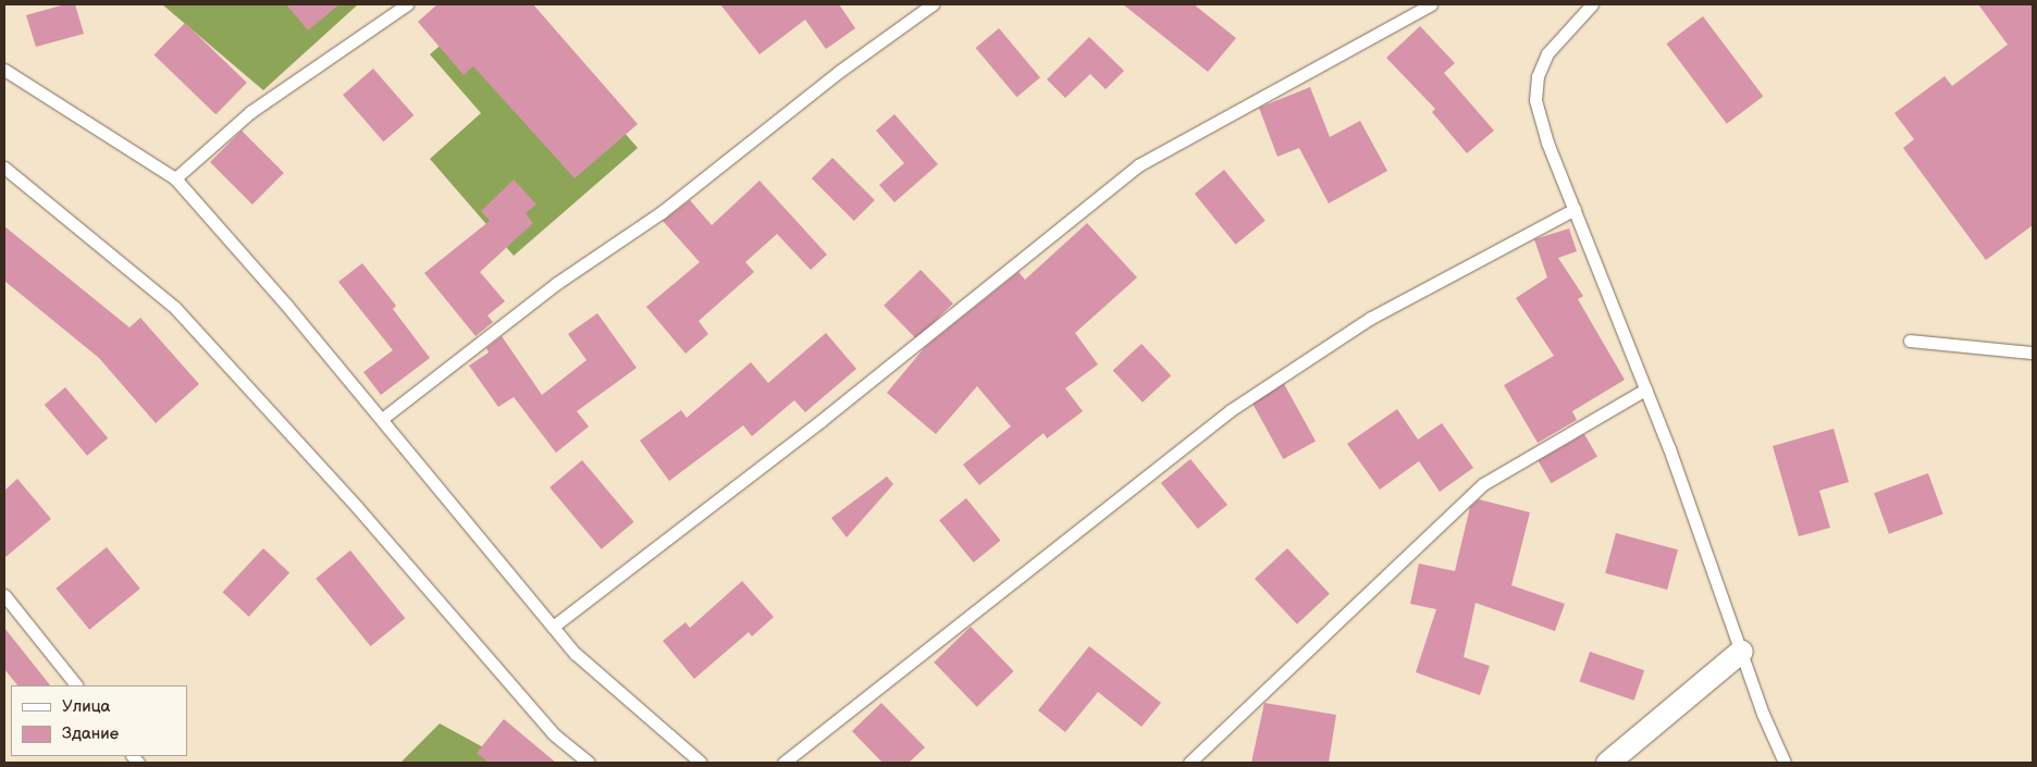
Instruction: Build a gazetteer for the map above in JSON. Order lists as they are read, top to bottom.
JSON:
{
  "legend": ["Улица", "Здание"]
}
